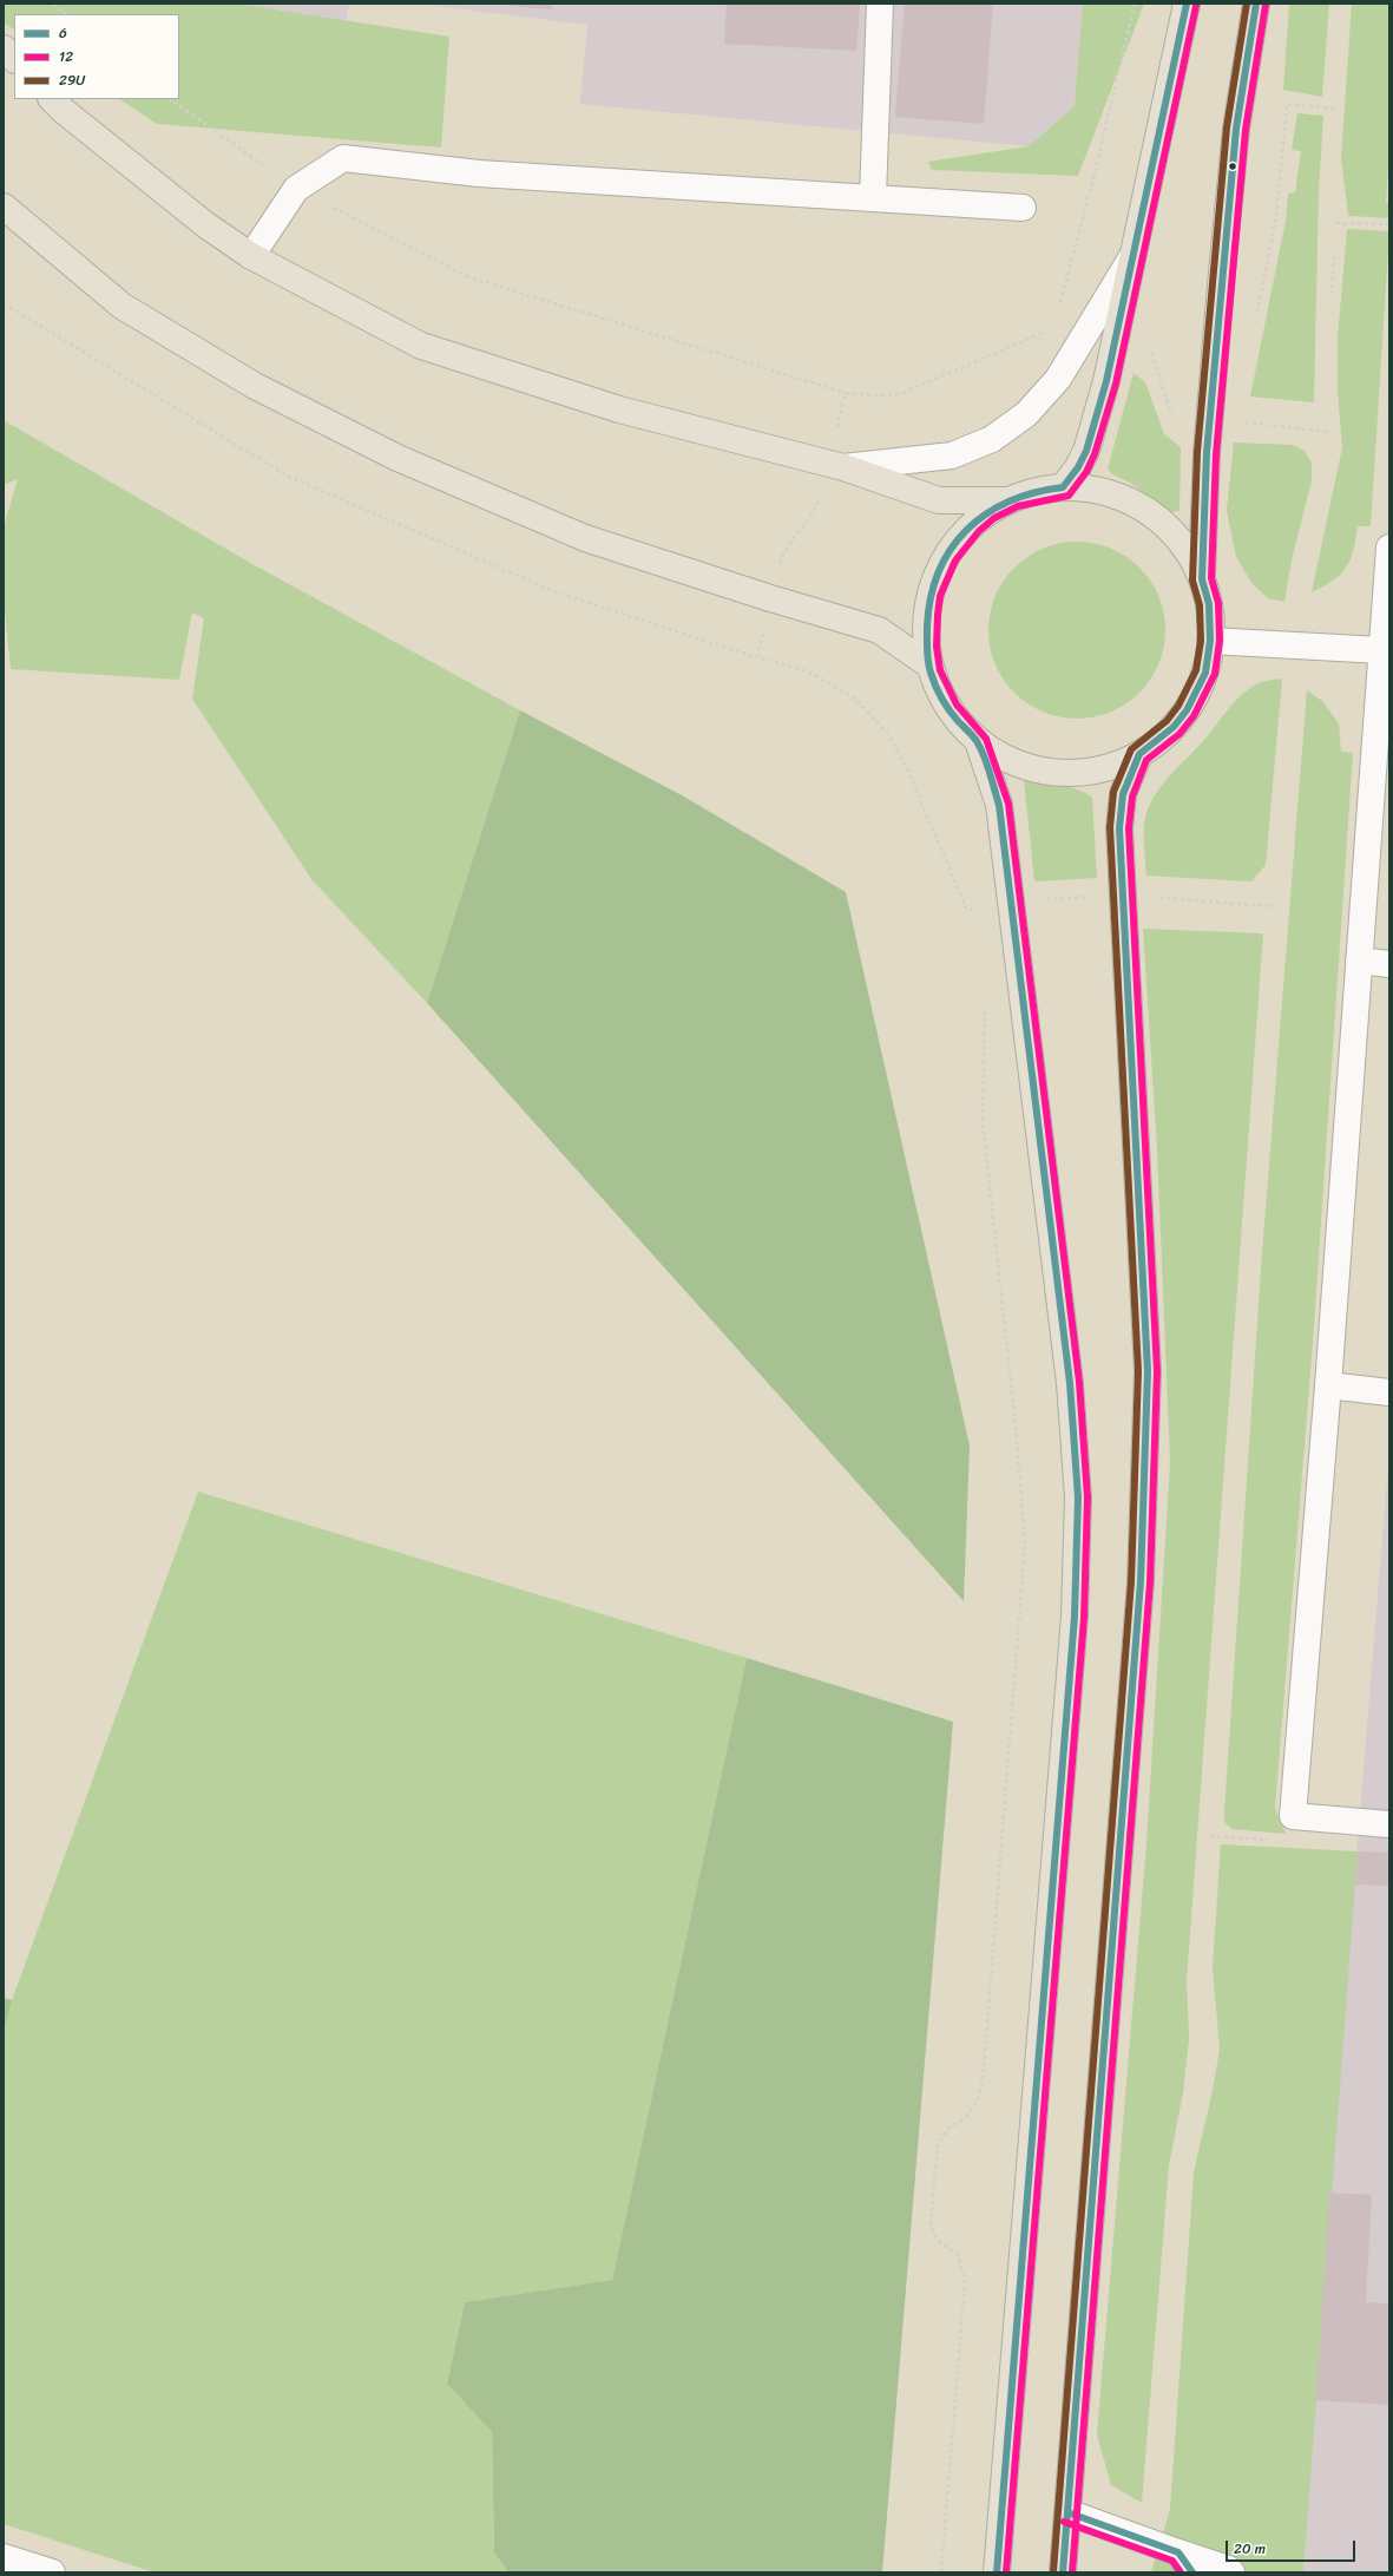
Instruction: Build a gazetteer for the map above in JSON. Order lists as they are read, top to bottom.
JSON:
{
  "lines": ["transit line 6", "transit line 29U", "transit line 12"],
  "legend": ["6", "12", "29U"],
  "scale_bar": "20 m"
}
